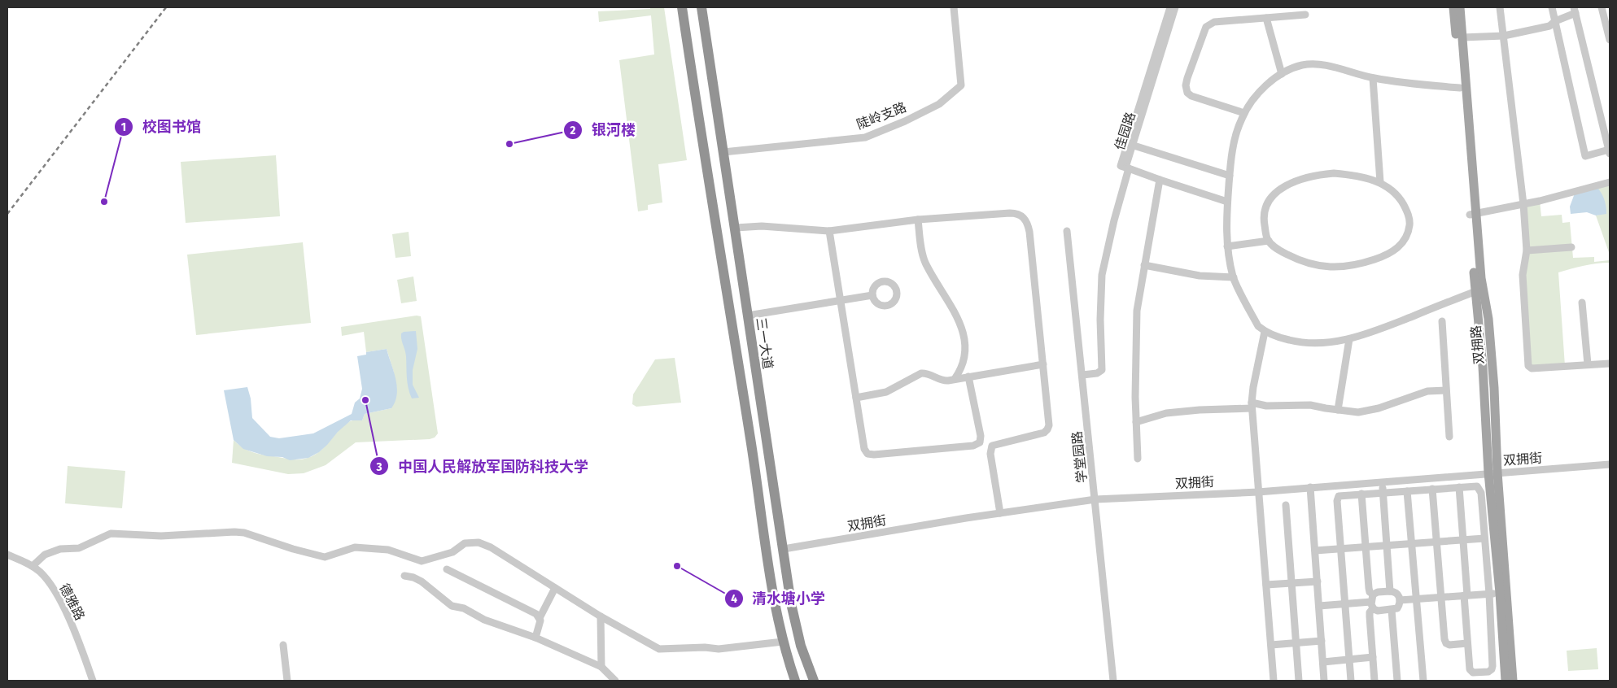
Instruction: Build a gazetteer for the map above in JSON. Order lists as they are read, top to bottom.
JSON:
{
  "streets": {
    "highway": ["三一大道"],
    "main road": ["双拥路"],
    "street": [
      "陡岭支路",
      "佳园路",
      "学堂园路",
      "双拥街",
      "德雅路"
    ]
  },
  "crossings": [
    ["陡岭支路", "三一大道"],
    ["佳园路", "学堂园路"],
    ["三一大道", "双拥街"],
    ["双拥路", "双拥街"],
    ["学堂园路", "双拥街"]
  ],
  "places": [
    "银河楼",
    "校图书馆",
    "中国人民解放军国防科技大学",
    "清水塘小学"
  ]
}
